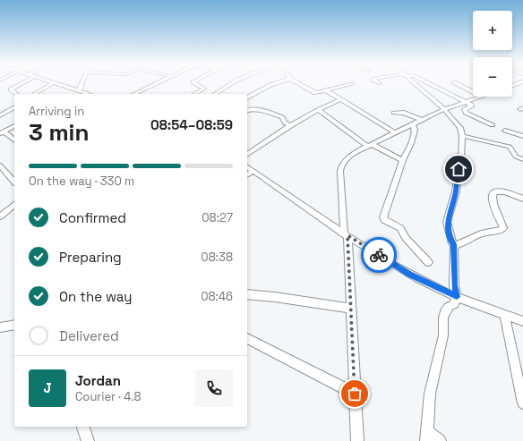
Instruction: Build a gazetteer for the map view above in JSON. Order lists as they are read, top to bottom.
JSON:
{
  "page": {
    "map_buttons": ["+", "−"],
    "heading": ["3 min", "Arriving in", "08:54–08:59"],
    "panel": ["Jordan", "Courier · 4.8"],
    "bar": "On the way · 330 m",
    "list": [
      ["Confirmed", "08:27"],
      ["Preparing", "08:38"],
      ["On the way", "08:46"],
      "Delivered"
    ],
    "round": "J"
  }
}
